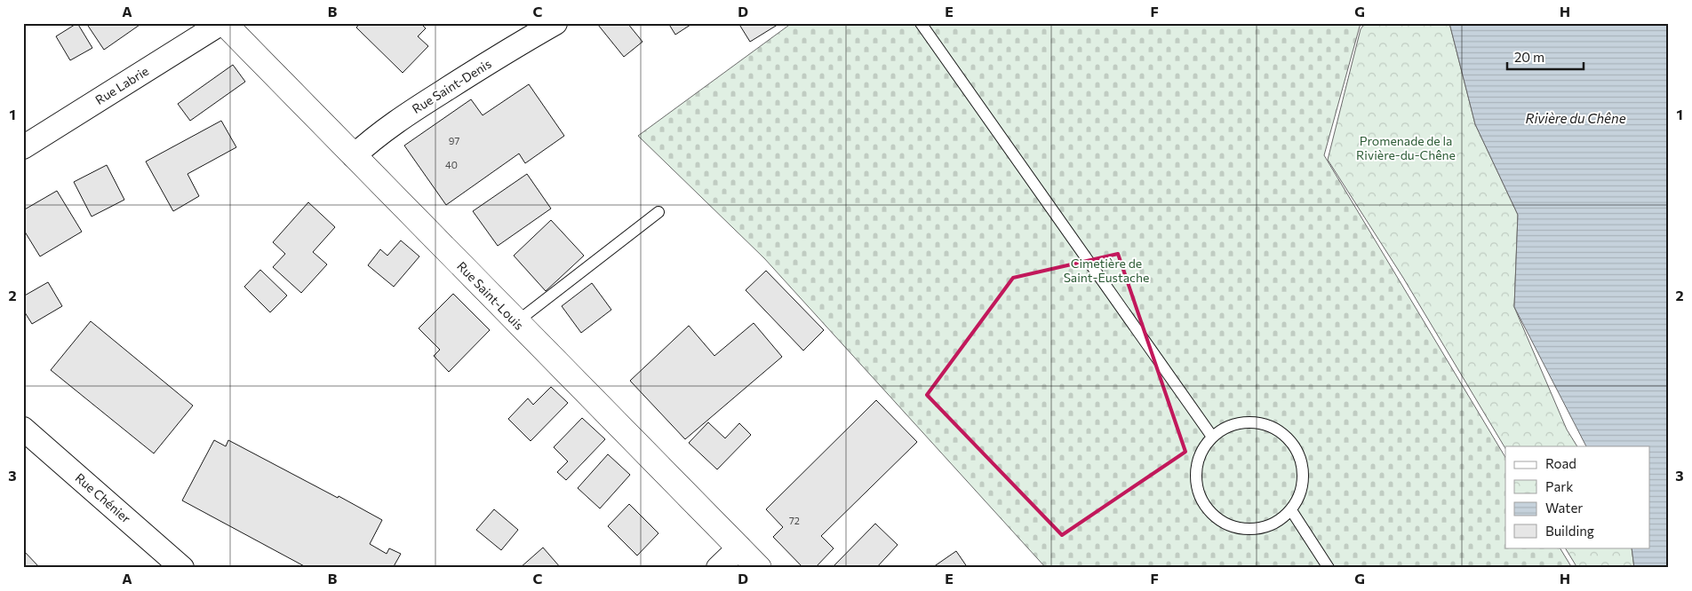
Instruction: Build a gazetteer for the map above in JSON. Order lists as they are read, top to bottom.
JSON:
{
  "streets": {
    "main road": ["Rue Saint-Louis"],
    "street": ["Rue Labrie", "Rue Saint-Denis", "Rue Chénier"]
  },
  "crossings": [
    ["Rue Labrie", "Rue Saint-Louis"],
    ["Rue Saint-Denis", "Rue Saint-Louis"]
  ],
  "water": ["Rivière du Chêne"],
  "parks": ["Promenade de la Rivière-du-Chêne", "Cimetière de Saint-Eustache"],
  "house_numbers": ["97", "40", "72"],
  "legend": [
    "Road",
    "Park",
    "Water",
    "Building"
  ],
  "scale_bar": "20 m",
  "grid": {
    "columns": [
      "A",
      "B",
      "C",
      "D",
      "E",
      "F",
      "G",
      "H"
    ],
    "rows": ["1", "2", "3"]
  }
}
